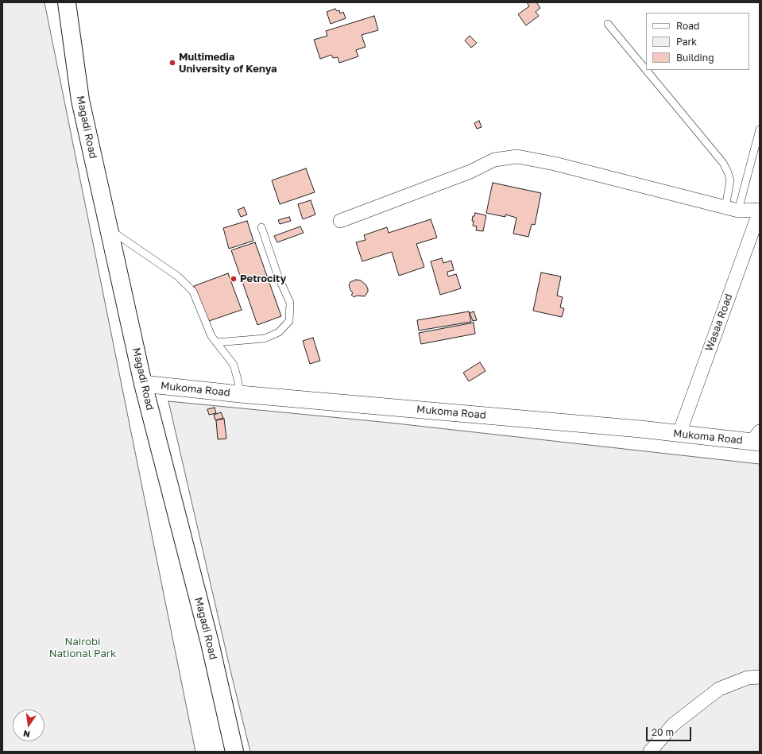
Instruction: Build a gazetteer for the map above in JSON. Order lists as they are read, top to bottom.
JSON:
{
  "streets": {
    "highway": ["Magadi Road"],
    "street": ["Wasaa Road", "Mukoma Road"]
  },
  "crossings": [
    ["Magadi Road", "Mukoma Road"],
    ["Wasaa Road", "Mukoma Road"]
  ],
  "parks": ["Nairobi National Park"],
  "places": ["Multimedia University of Kenya", "Petrocity"],
  "legend": ["Road", "Park", "Building"],
  "scale_bar": "20 m",
  "north": "bottom"
}
